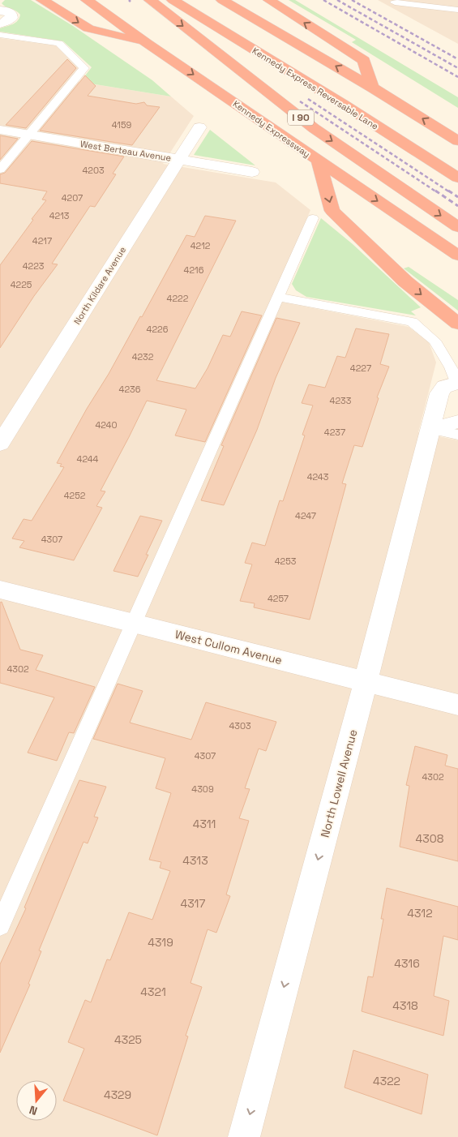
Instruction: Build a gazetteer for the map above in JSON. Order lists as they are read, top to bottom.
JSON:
{
  "streets": {
    "highway": ["Kennedy Express Reversable Lane", "I 90", "Kennedy Expressway"],
    "street": [
      "West Berteau Avenue",
      "North Kildare Avenue",
      "West Cullom Avenue",
      "North Lowell Avenue"
    ]
  },
  "crossings": [
    ["West Berteau Avenue", "North Kildare Avenue"],
    ["West Cullom Avenue", "North Lowell Avenue"]
  ],
  "one_way": ["North Lowell Avenue"],
  "house_numbers": [
    "4159",
    "4203",
    "4207",
    "4213",
    "4217",
    "4212",
    "4223",
    "4216",
    "4225",
    "4222",
    "4226",
    "4232",
    "4227",
    "4236",
    "4233",
    "4240",
    "4237",
    "4244",
    "4243",
    "4252",
    "4247",
    "4307",
    "4253",
    "4257",
    "4302",
    "4303",
    "4307",
    "4302",
    "4309",
    "4311",
    "4308",
    "4313",
    "4317",
    "4312",
    "4319",
    "4316",
    "4321",
    "4318",
    "4325",
    "4322",
    "4329"
  ],
  "north": "bottom"
}
